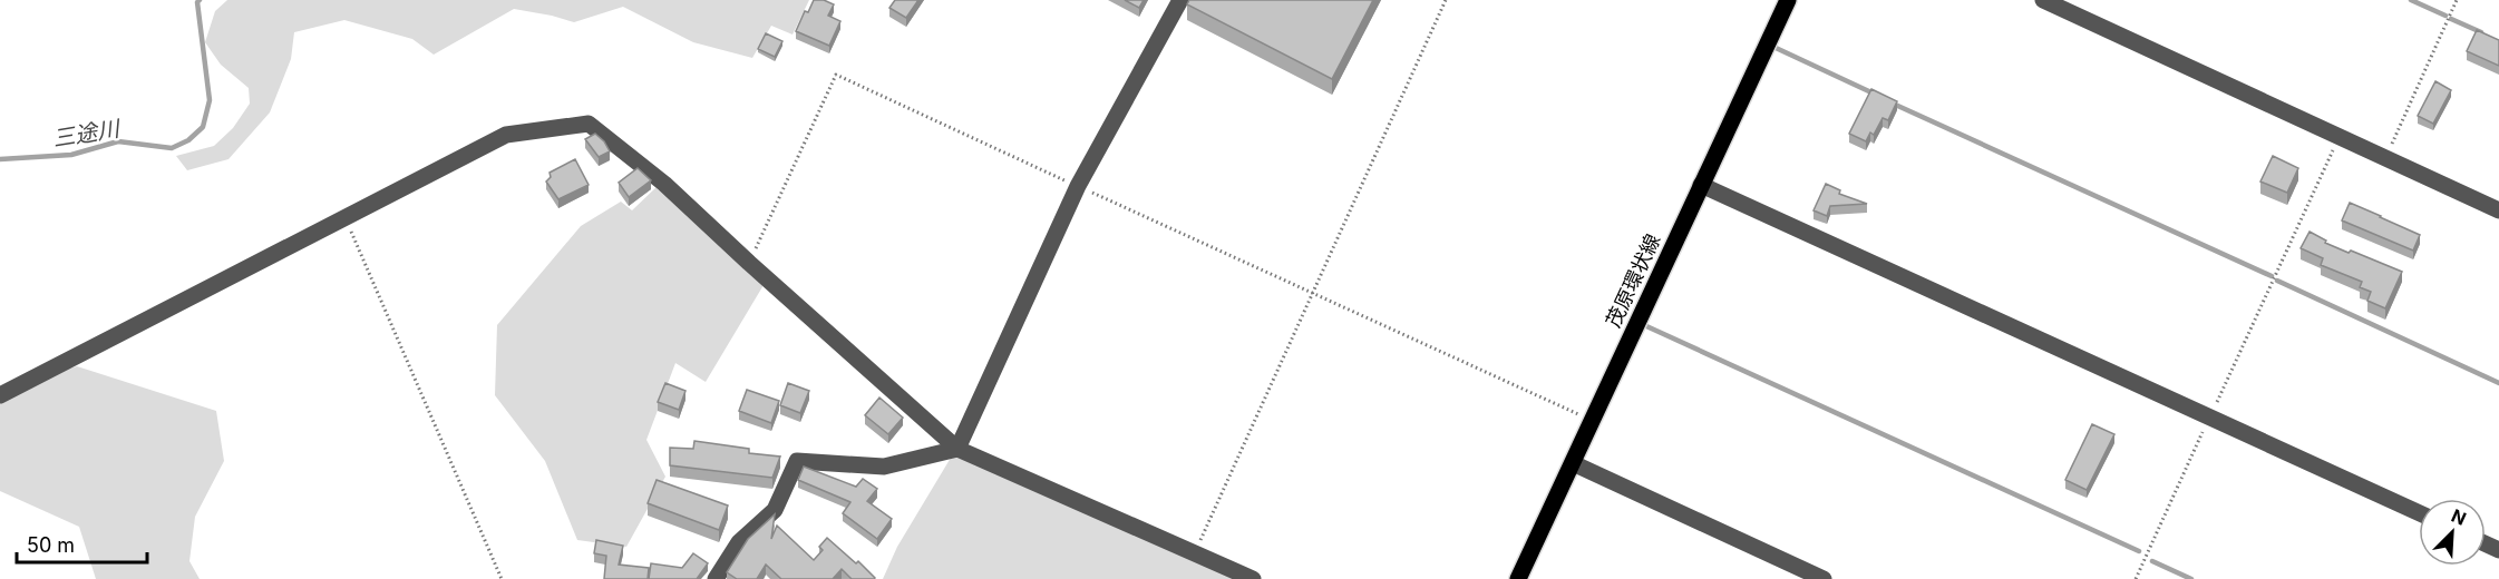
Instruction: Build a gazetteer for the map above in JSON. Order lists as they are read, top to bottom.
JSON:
{
  "streets": {
    "main road": ["茂原環状線"]
  },
  "water": ["三途川"],
  "scale_bar": "50 m",
  "north": "top right"
}
